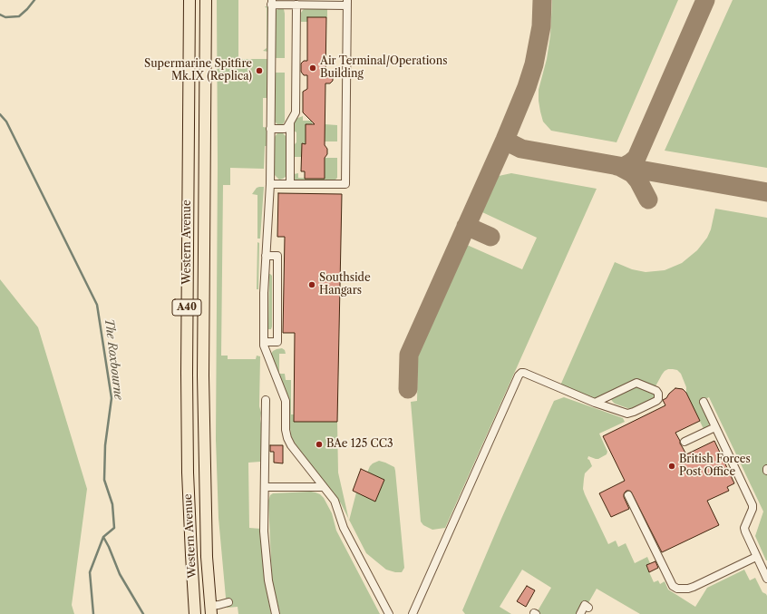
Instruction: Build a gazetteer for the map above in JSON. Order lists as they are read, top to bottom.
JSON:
{
  "streets": {
    "highway": ["Western Avenue", "A40"]
  },
  "water": ["The Roxbourne"],
  "places": [
    "Air Terminal/Operations Building",
    "Supermarine Spitfire Mk.IX (Replica)",
    "Southside Hangars",
    "BAe 125 CC3",
    "British Forces Post Office"
  ]
}
